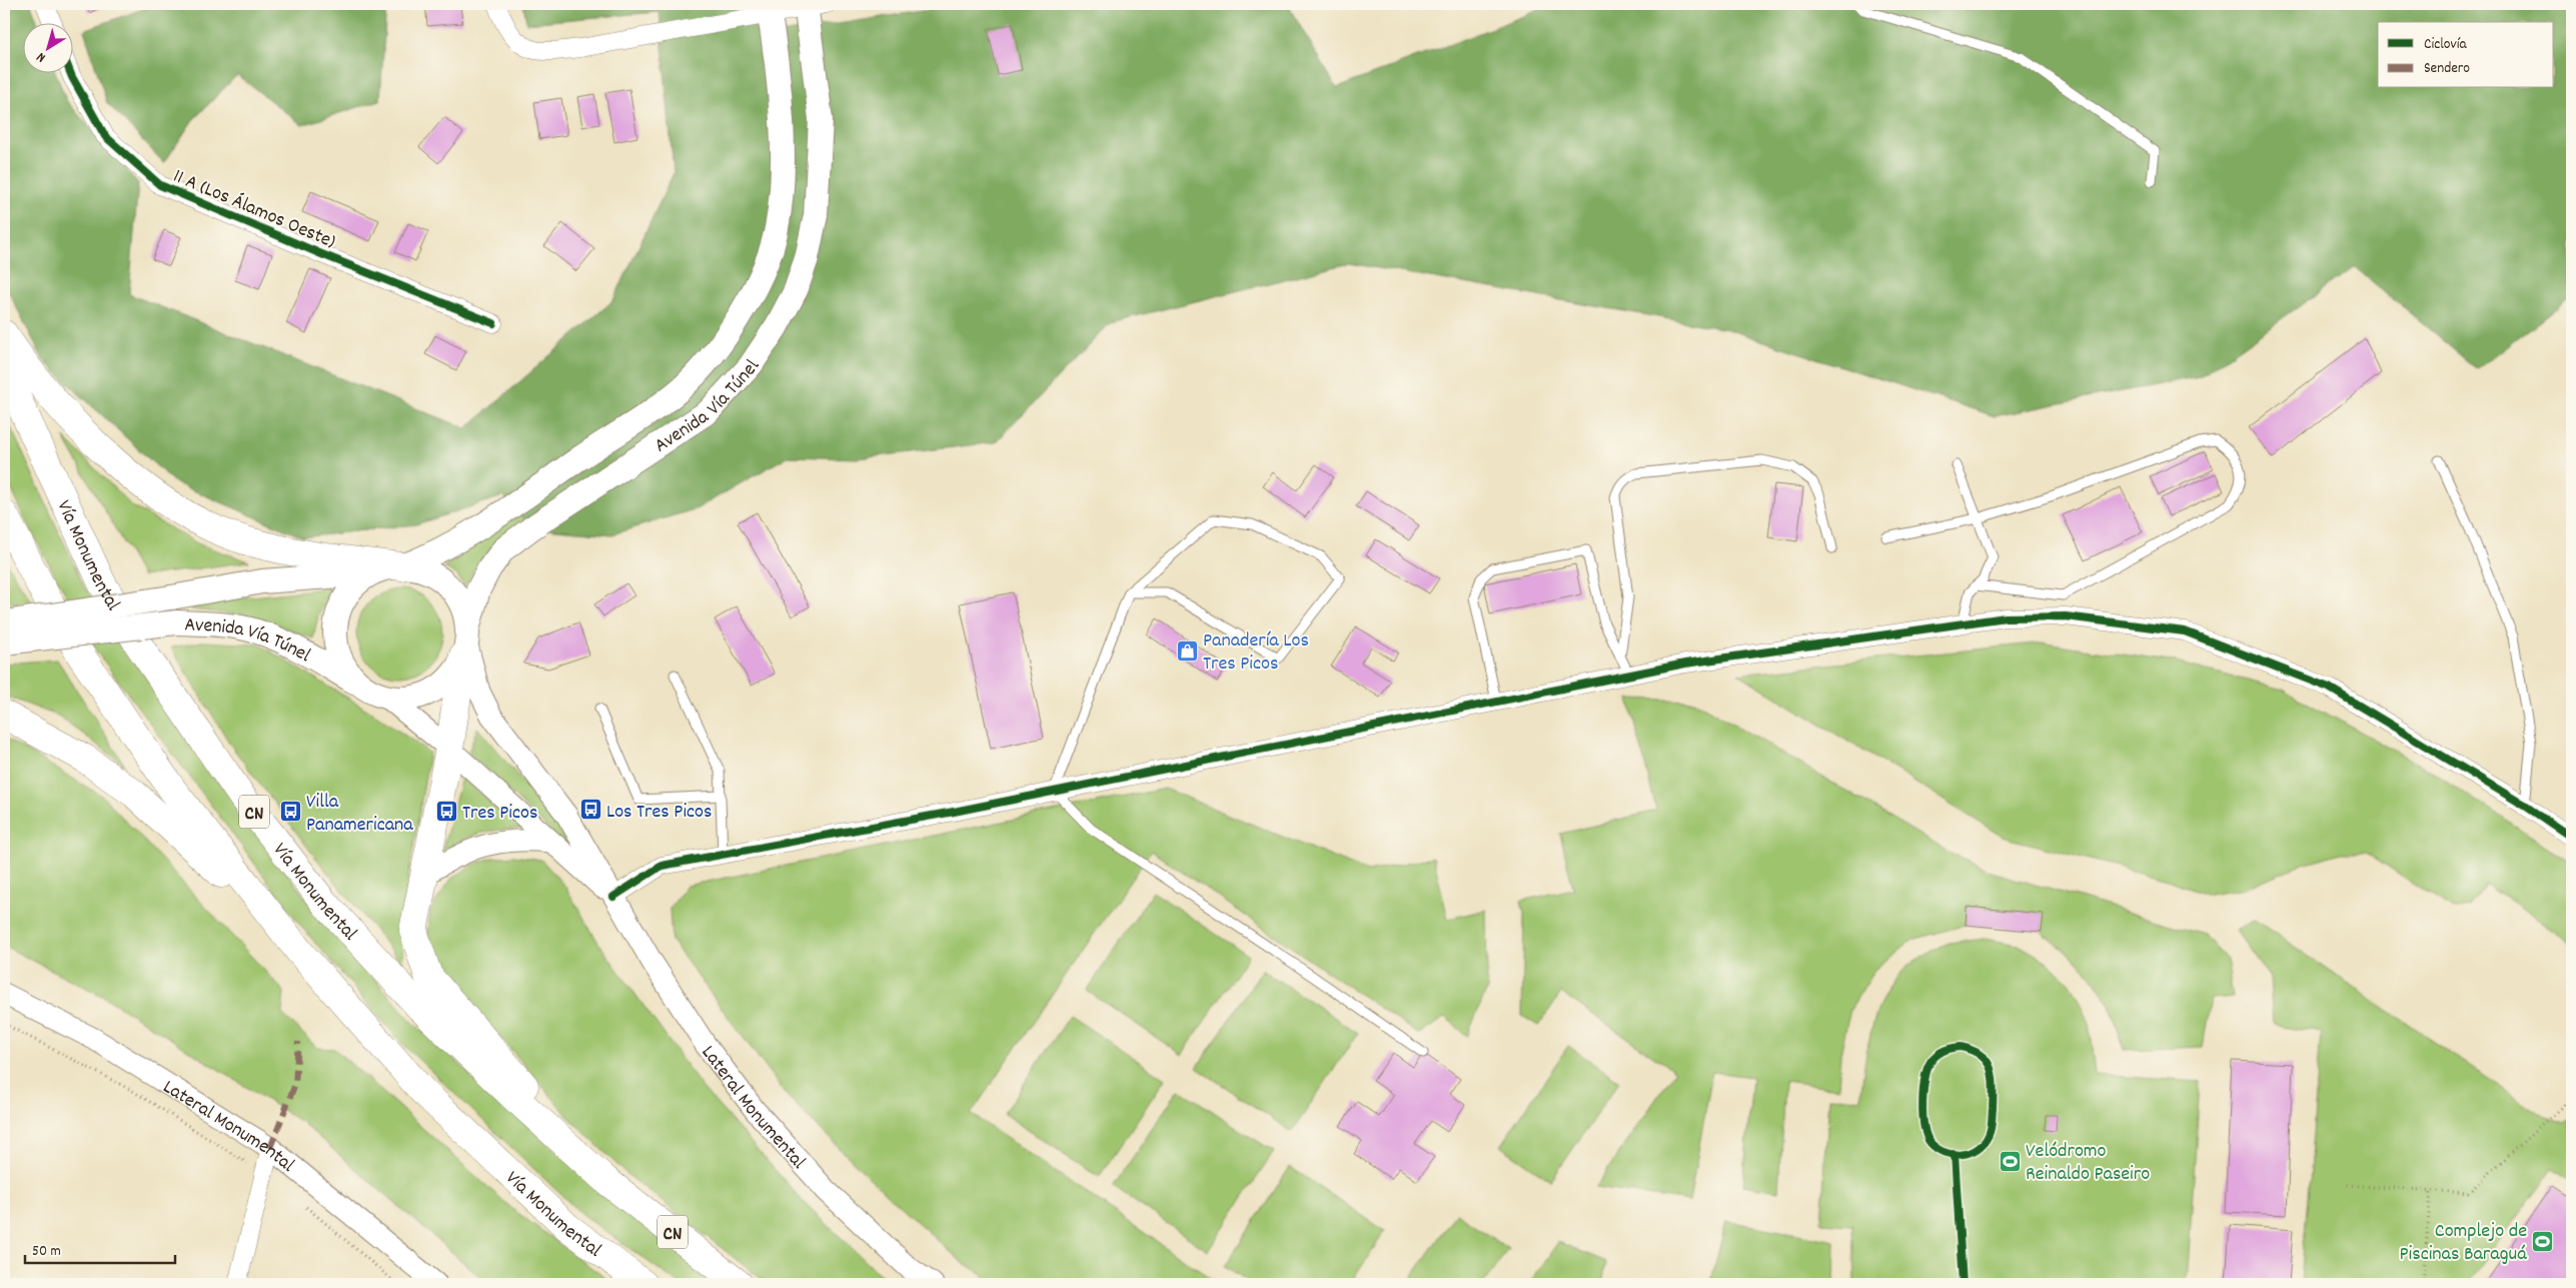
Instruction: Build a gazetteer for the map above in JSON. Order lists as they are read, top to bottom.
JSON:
{
  "streets": {
    "highway": ["Vía Monumental", "CN"],
    "main road": ["Avenida Vía Túnel"],
    "street": ["11 A (Los Álamos Oeste)", "Lateral Monumental"]
  },
  "crossings": [
    ["Avenida Vía Túnel", "Lateral Monumental"]
  ],
  "places": {
    "shop": ["Panadería Los Tres Picos"],
    "bus stop": ["Los Tres Picos", "Tres Picos", "Villa Panamericana"],
    "sports": ["Velódromo Reinaldo Paseiro", "Complejo de Piscinas Baraguá"]
  },
  "legend": ["Ciclovía", "Sendero"],
  "scale_bar": "50 m",
  "north": "bottom left"
}
